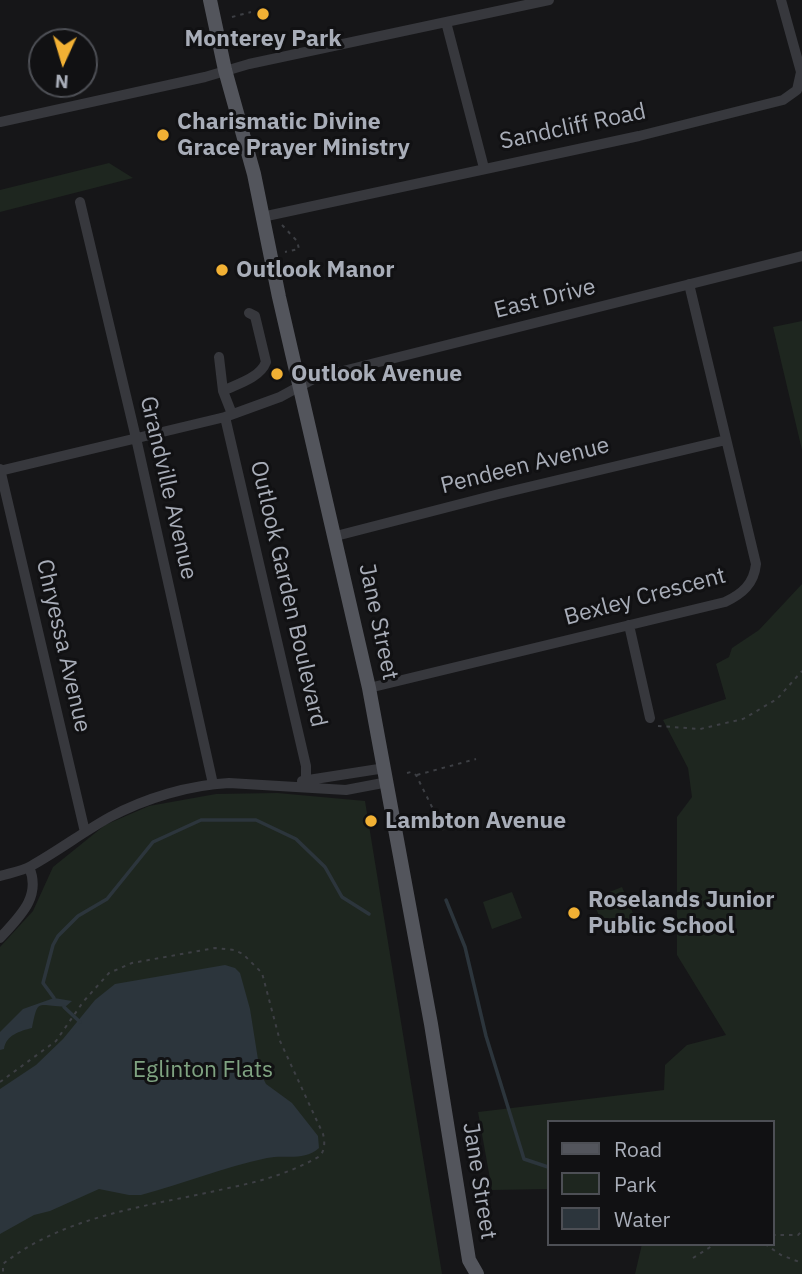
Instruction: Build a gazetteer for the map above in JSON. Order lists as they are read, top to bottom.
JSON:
{
  "streets": {
    "main road": ["Jane Street"],
    "street": [
      "Sandcliff Road",
      "East Drive",
      "Pendeen Avenue",
      "Grandville Avenue",
      "Outlook Garden Boulevard",
      "Bexley Crescent",
      "Chryessa Avenue"
    ]
  },
  "crossings": [
    ["Sandcliff Road", "Jane Street"],
    ["East Drive", "Bexley Crescent"],
    ["East Drive", "Jane Street"],
    ["Pendeen Avenue", "Bexley Crescent"],
    ["Pendeen Avenue", "Jane Street"],
    ["Bexley Crescent", "Jane Street"]
  ],
  "parks": ["Eglinton Flats"],
  "places": [
    "Monterey Park",
    "Charismatic Divine Grace Prayer Ministry",
    "Outlook Manor",
    "Outlook Avenue",
    "Lambton Avenue",
    "Roselands Junior Public School"
  ],
  "legend": ["Road", "Park", "Water"],
  "north": "bottom"
}
